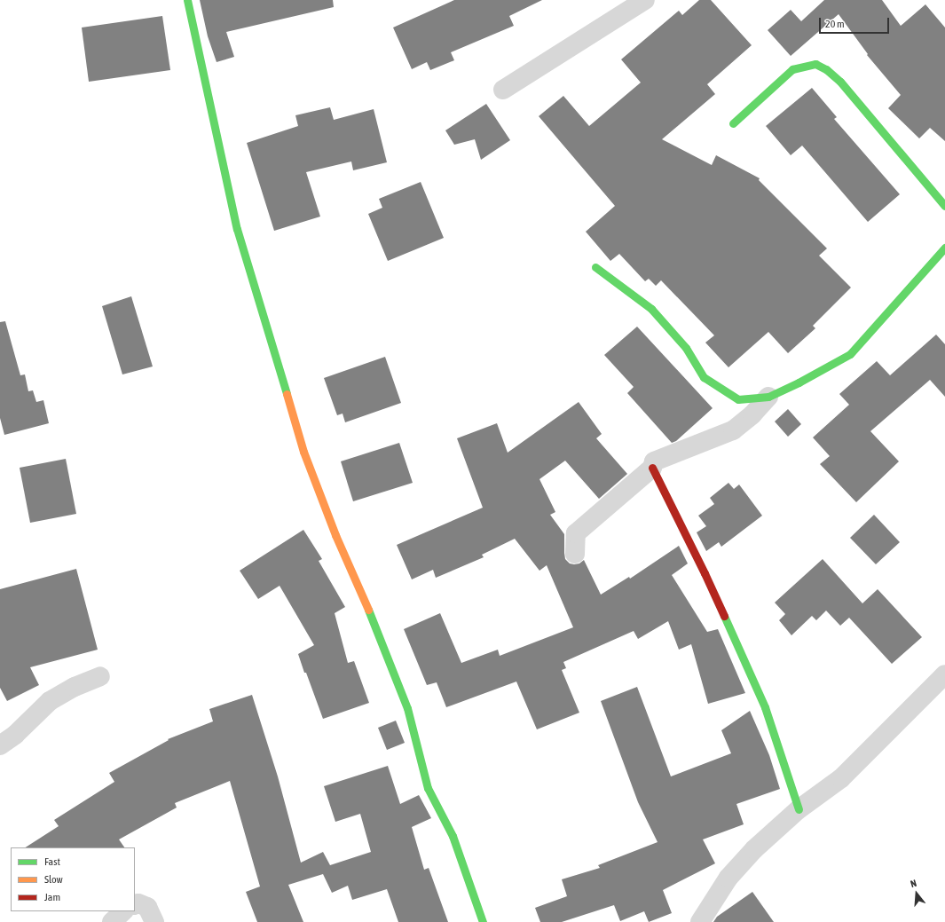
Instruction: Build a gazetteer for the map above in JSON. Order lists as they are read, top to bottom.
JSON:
{
  "legend": ["Fast", "Slow", "Jam"],
  "scale_bar": "20 m",
  "north": "top"
}
